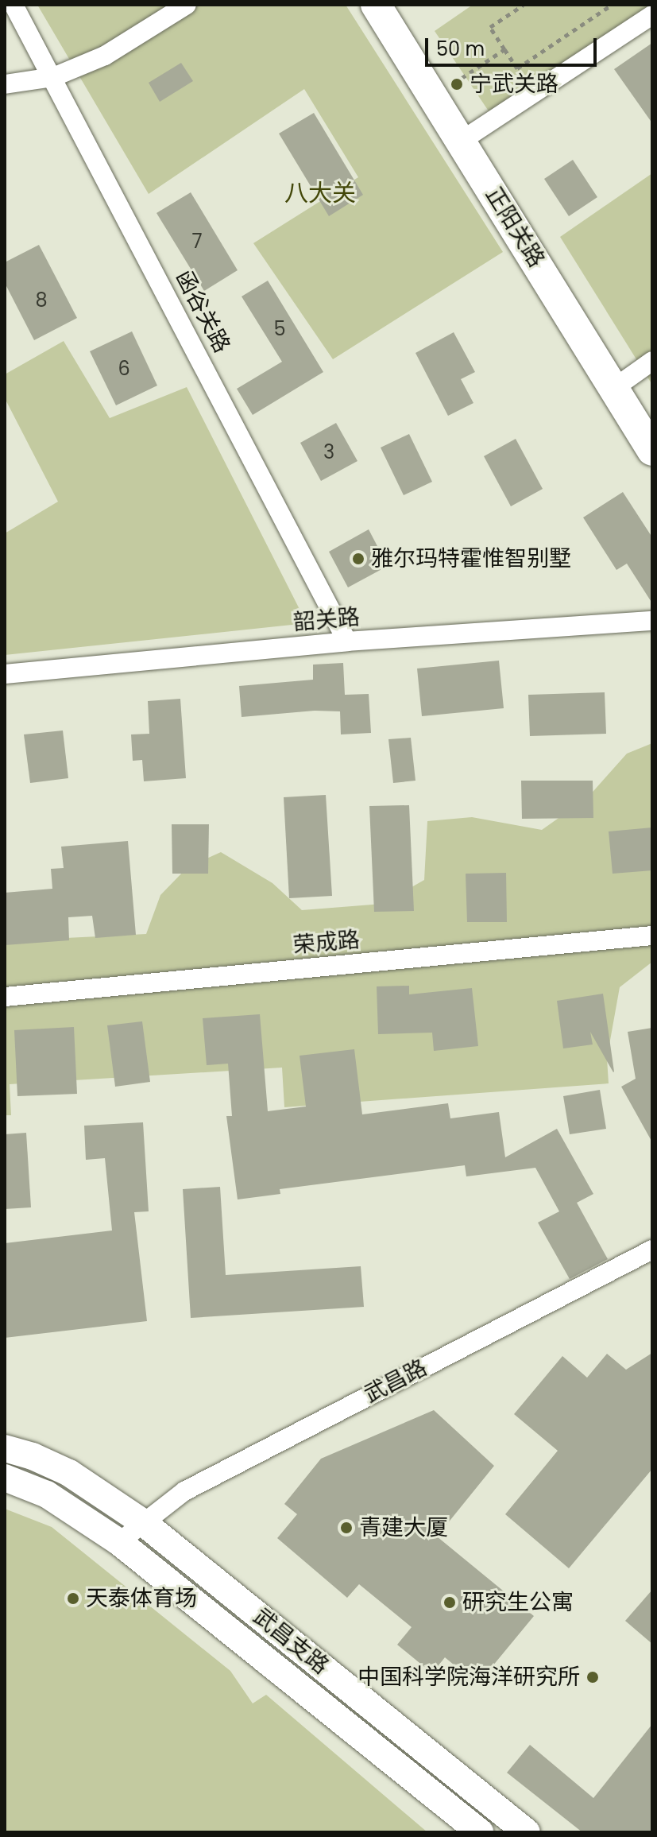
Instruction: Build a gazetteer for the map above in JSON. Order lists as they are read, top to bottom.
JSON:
{
  "streets": {
    "main road": ["正阳关路"],
    "street": [
      "函谷关路",
      "韶关路",
      "荣成路",
      "武昌路",
      "武昌支路"
    ]
  },
  "crossings": [
    ["函谷关路", "韶关路"],
    ["武昌路", "武昌支路"]
  ],
  "districts": ["八大关"],
  "places": [
    "宁武关路",
    "雅尔玛特霍惟智别墅",
    "青建大厦",
    "天泰体育场",
    "研究生公寓",
    "中国科学院海洋研究所"
  ],
  "house_numbers": [
    "7",
    "8",
    "5",
    "6",
    "3"
  ],
  "scale_bar": "50 m"
}
